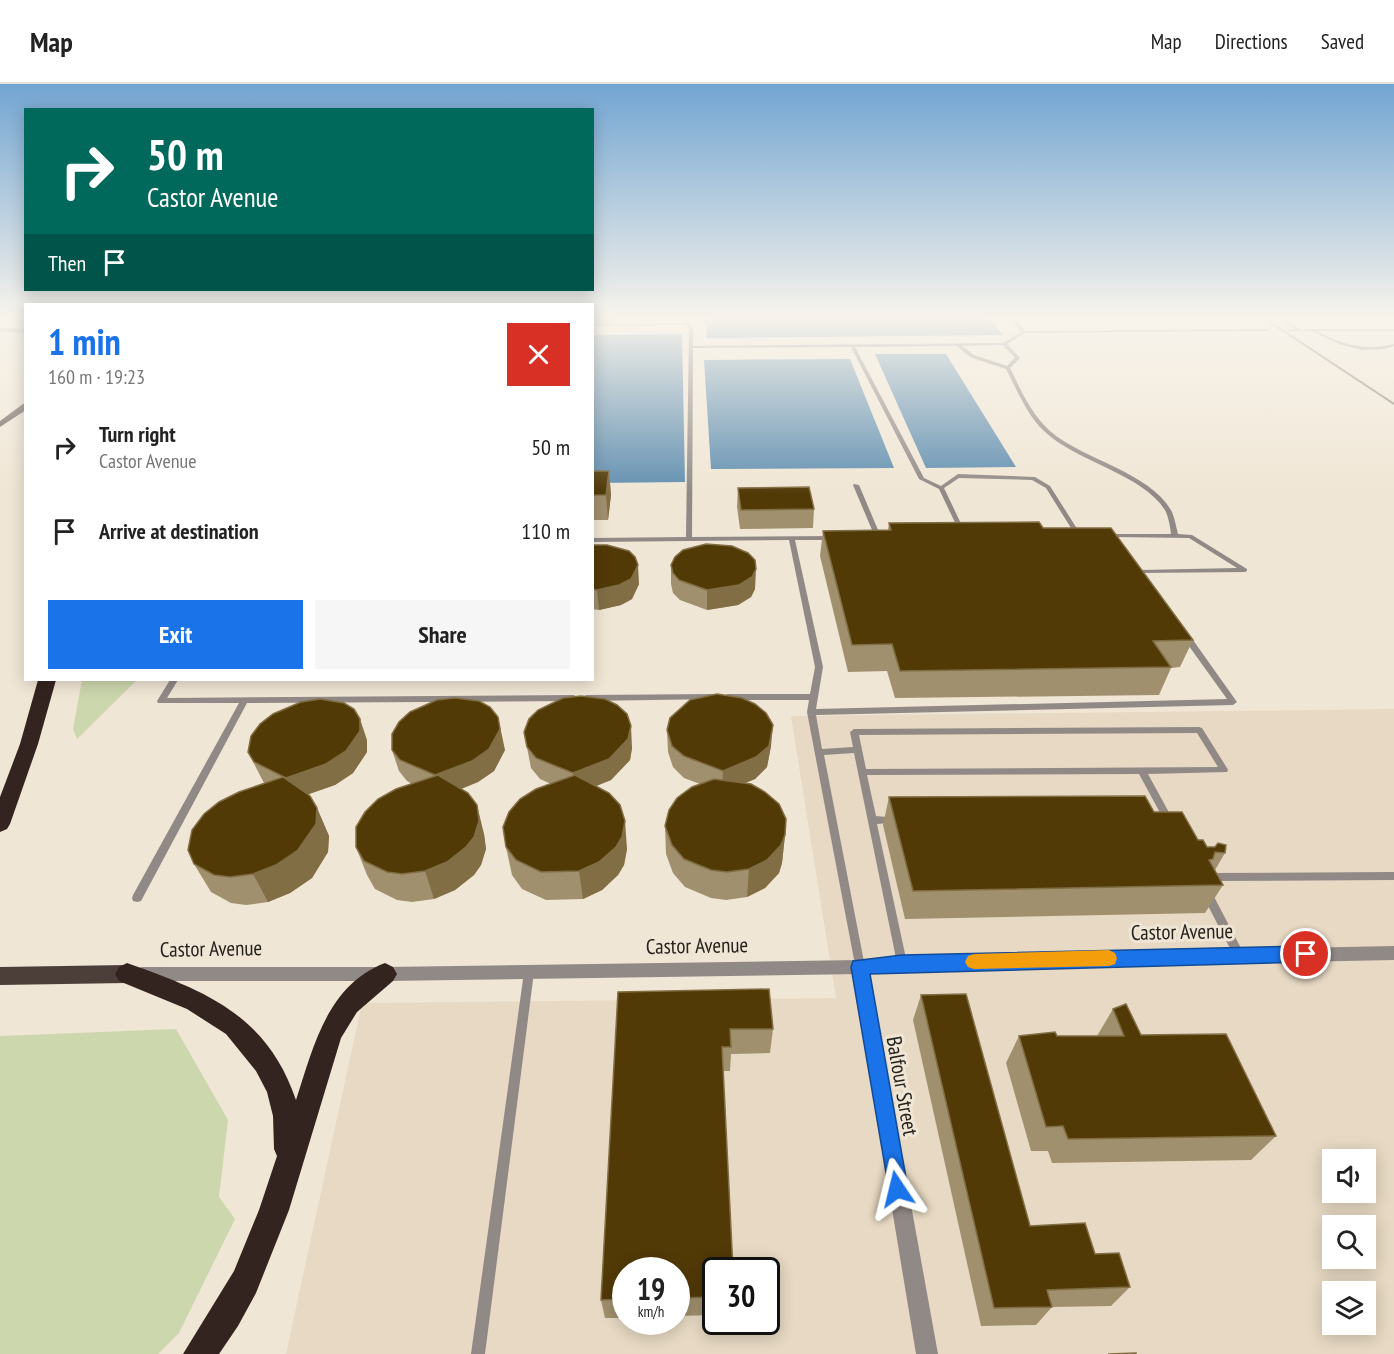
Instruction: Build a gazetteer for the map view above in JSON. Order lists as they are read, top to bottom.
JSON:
{
  "streets": {
    "main road": ["Castor Avenue"],
    "street": ["Balfour Street"]
  },
  "crossings": [
    ["Castor Avenue", "Balfour Street"]
  ],
  "page": {
    "header": "Map",
    "nav": ["Map", "Directions", "Saved"],
    "turn": ["50 m", "Castor Avenue"],
    "then": "Then",
    "heading": ["1 min", "160 m · 19:23"],
    "list": [
      {
        "name": "Turn right",
        "note": "Castor Avenue",
        "value": "50 m"
      },
      {
        "name": "Arrive at destination",
        "value": "110 m"
      }
    ],
    "buttons": ["Exit", "Share"],
    "speed": "19 km/h",
    "limit": "30"
  }
}
